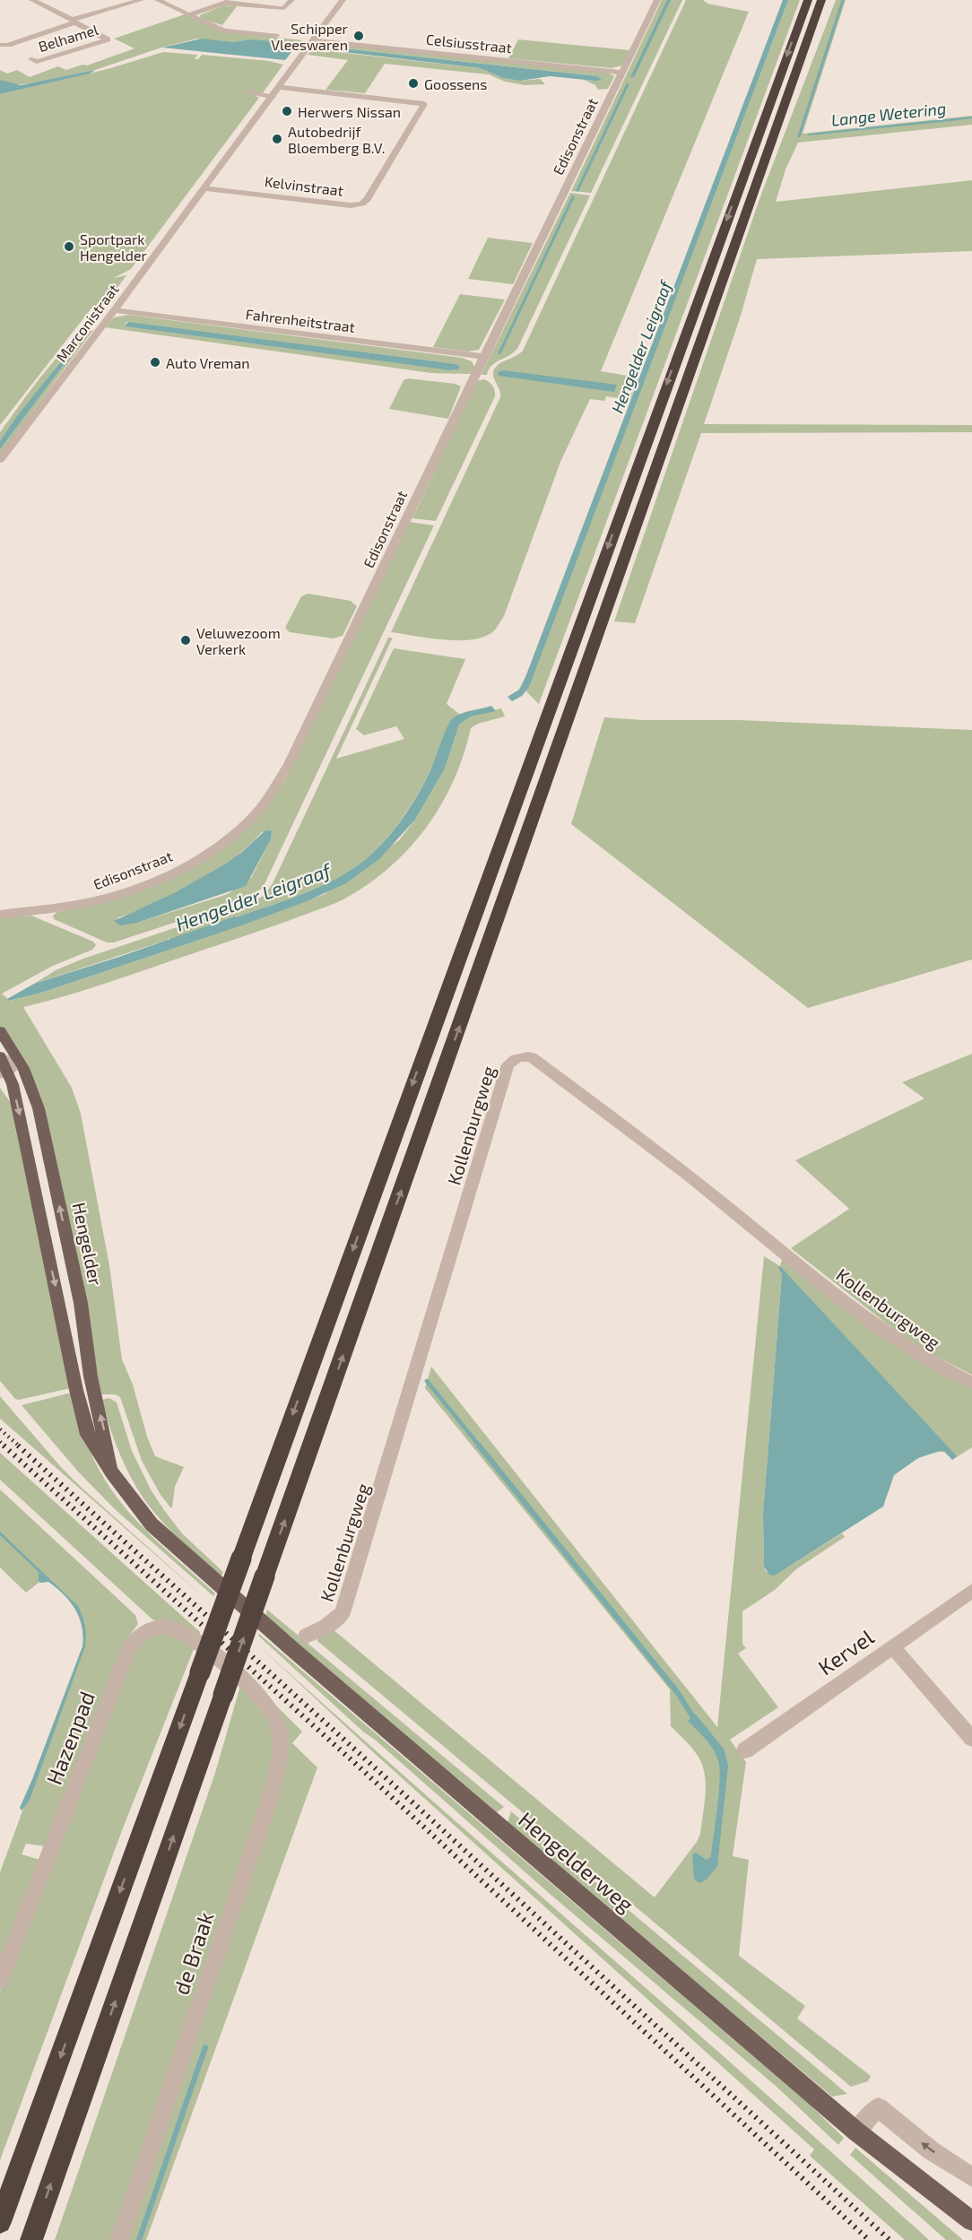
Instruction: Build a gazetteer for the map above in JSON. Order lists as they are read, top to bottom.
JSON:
{
  "streets": {
    "main road": ["Hengelder", "Hengelderweg"],
    "street": [
      "Belhamel",
      "Celsiusstraat",
      "Edisonstraat",
      "Kelvinstraat",
      "Fahrenheitstraat",
      "Marconistraat",
      "Kollenburgweg",
      "Kervel",
      "Hazenpad",
      "de Braak"
    ]
  },
  "crossings": [
    ["Celsiusstraat", "Edisonstraat"],
    ["Celsiusstraat", "Marconistraat"],
    ["Edisonstraat", "Fahrenheitstraat"],
    ["Kelvinstraat", "Marconistraat"],
    ["Fahrenheitstraat", "Marconistraat"],
    ["Hengelder", "Hengelderweg"],
    ["Hazenpad", "de Braak"]
  ],
  "water": ["Lange Wetering", "Hengelder Leigraaf"],
  "places": [
    "Schipper Vleeswaren",
    "Goossens",
    "Herwers Nissan",
    "Autobedrijf Bloemberg B.V.",
    "Sportpark Hengelder",
    "Auto Vreman",
    "Veluwezoom Verkerk"
  ]
}
